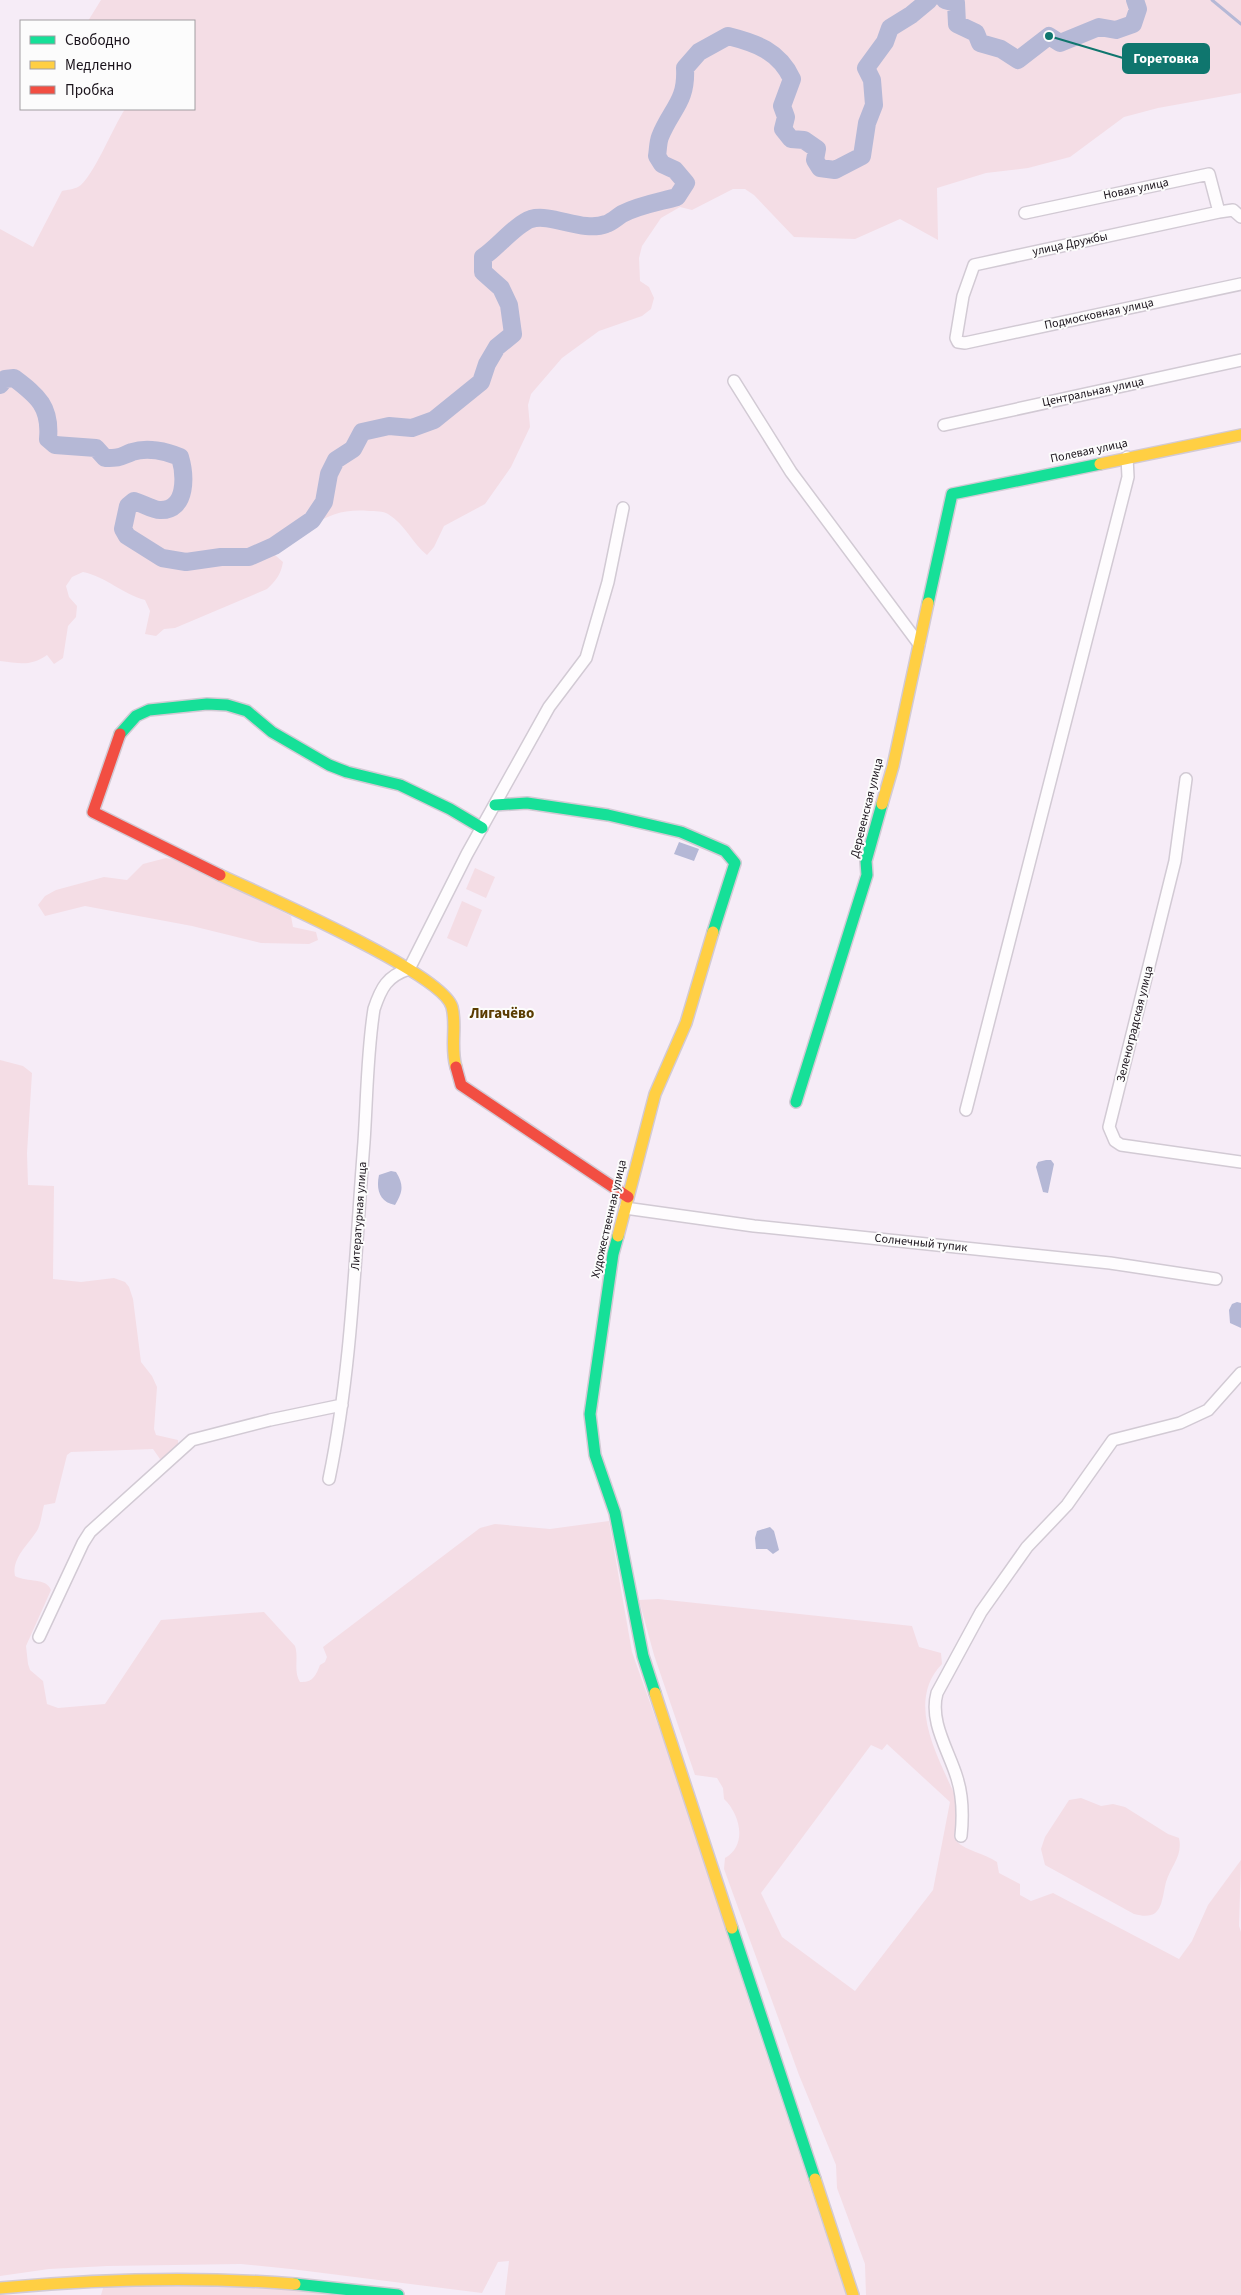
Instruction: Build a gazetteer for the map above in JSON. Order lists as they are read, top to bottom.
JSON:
{
  "streets": {
    "street": [
      "Новая улица",
      "улица Дружбы",
      "Подмосковная улица",
      "Центральная улица",
      "Полевая улица",
      "Деревенская улица",
      "Зеленоградская улица",
      "Литературная улица",
      "Художественная улица",
      "Солнечный тупик"
    ]
  },
  "crossings": [
    ["Новая улица", "улица Дружбы"],
    ["улица Дружбы", "Подмосковная улица"],
    ["Полевая улица", "Деревенская улица"],
    ["Художественная улица", "Солнечный тупик"]
  ],
  "districts": ["Лигачёво"],
  "places": ["Горетовка"],
  "legend": ["Свободно", "Медленно", "Пробка"]
}
